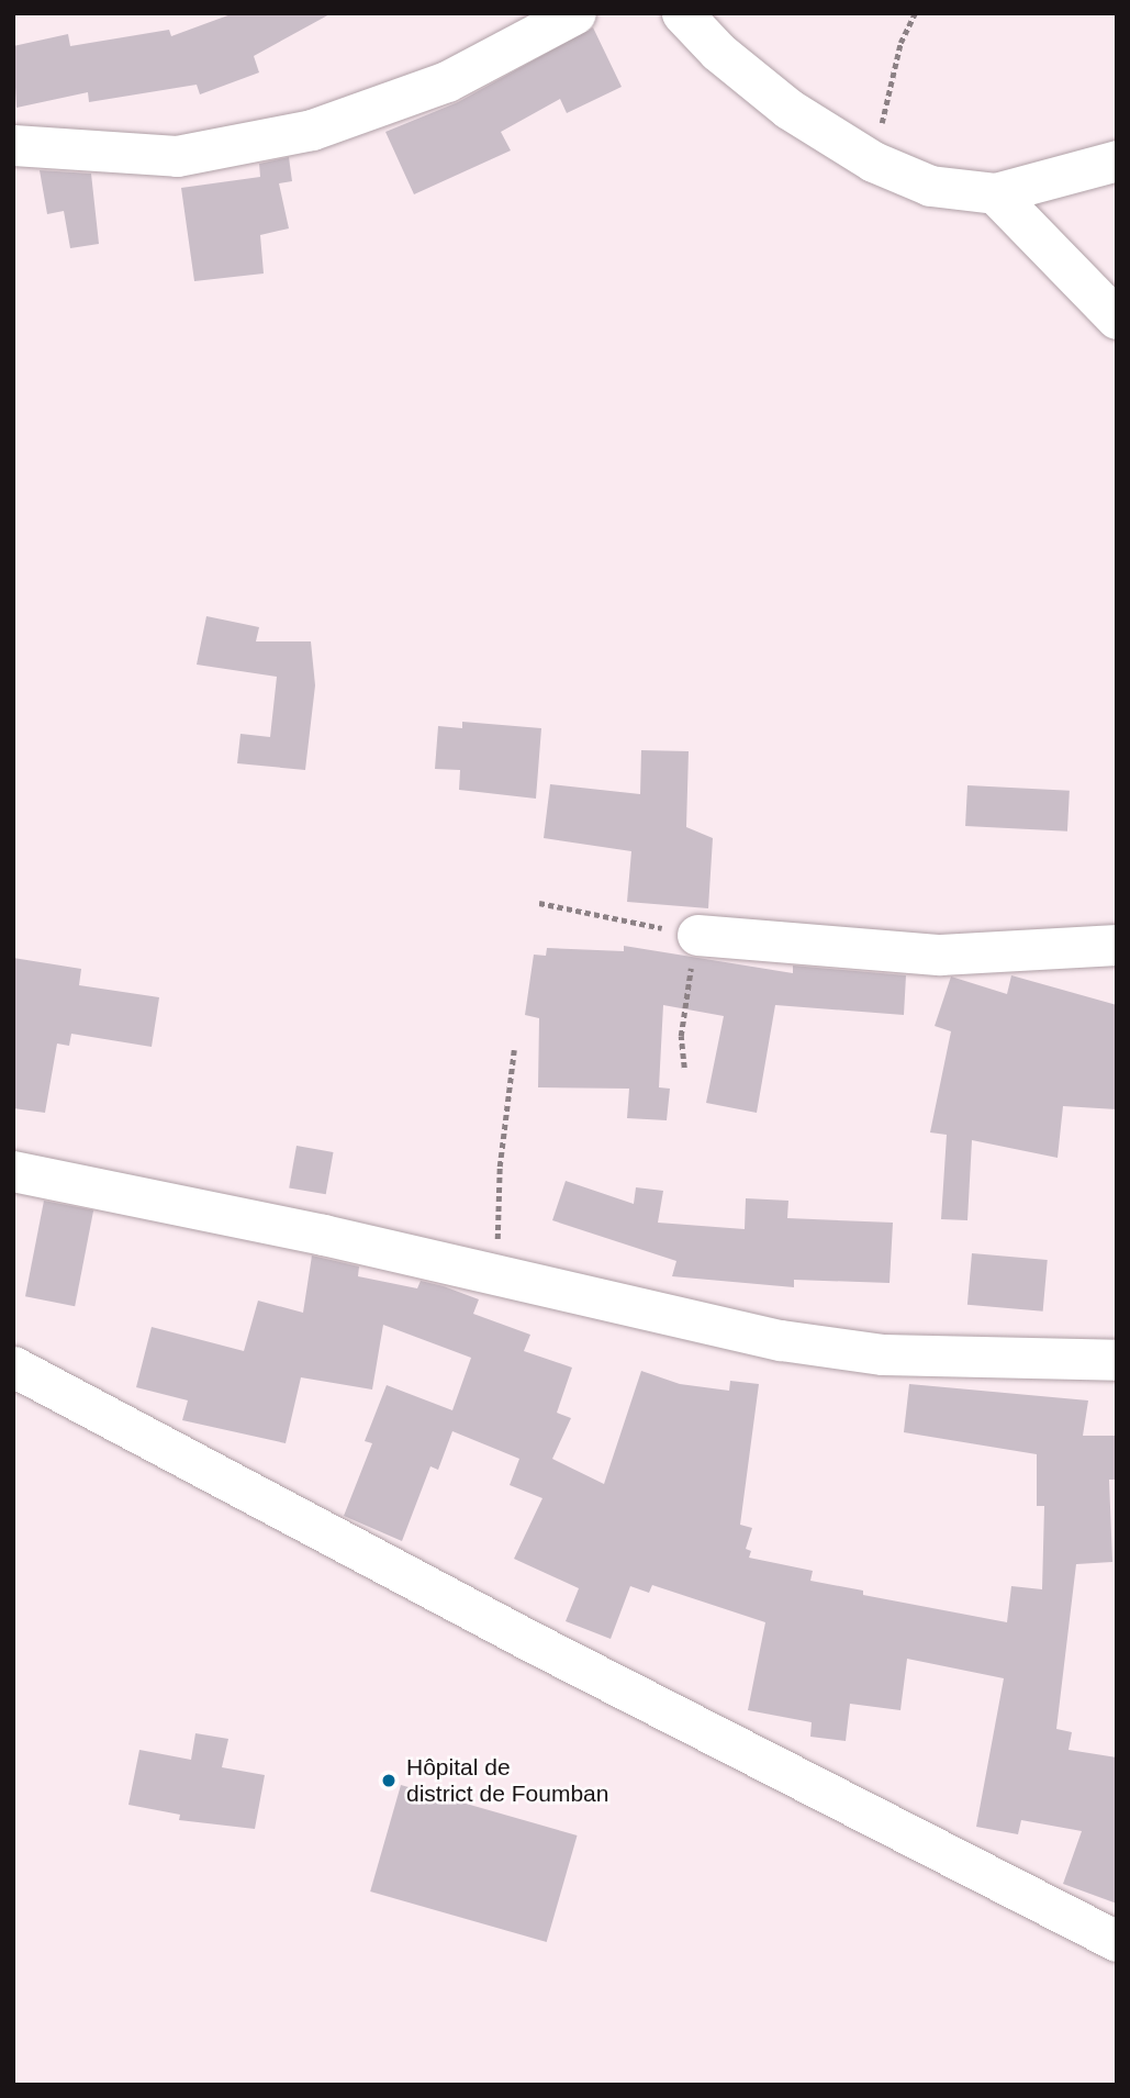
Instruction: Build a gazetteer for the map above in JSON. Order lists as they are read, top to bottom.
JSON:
{
  "places": ["Hôpital de district de Foumban"]
}
